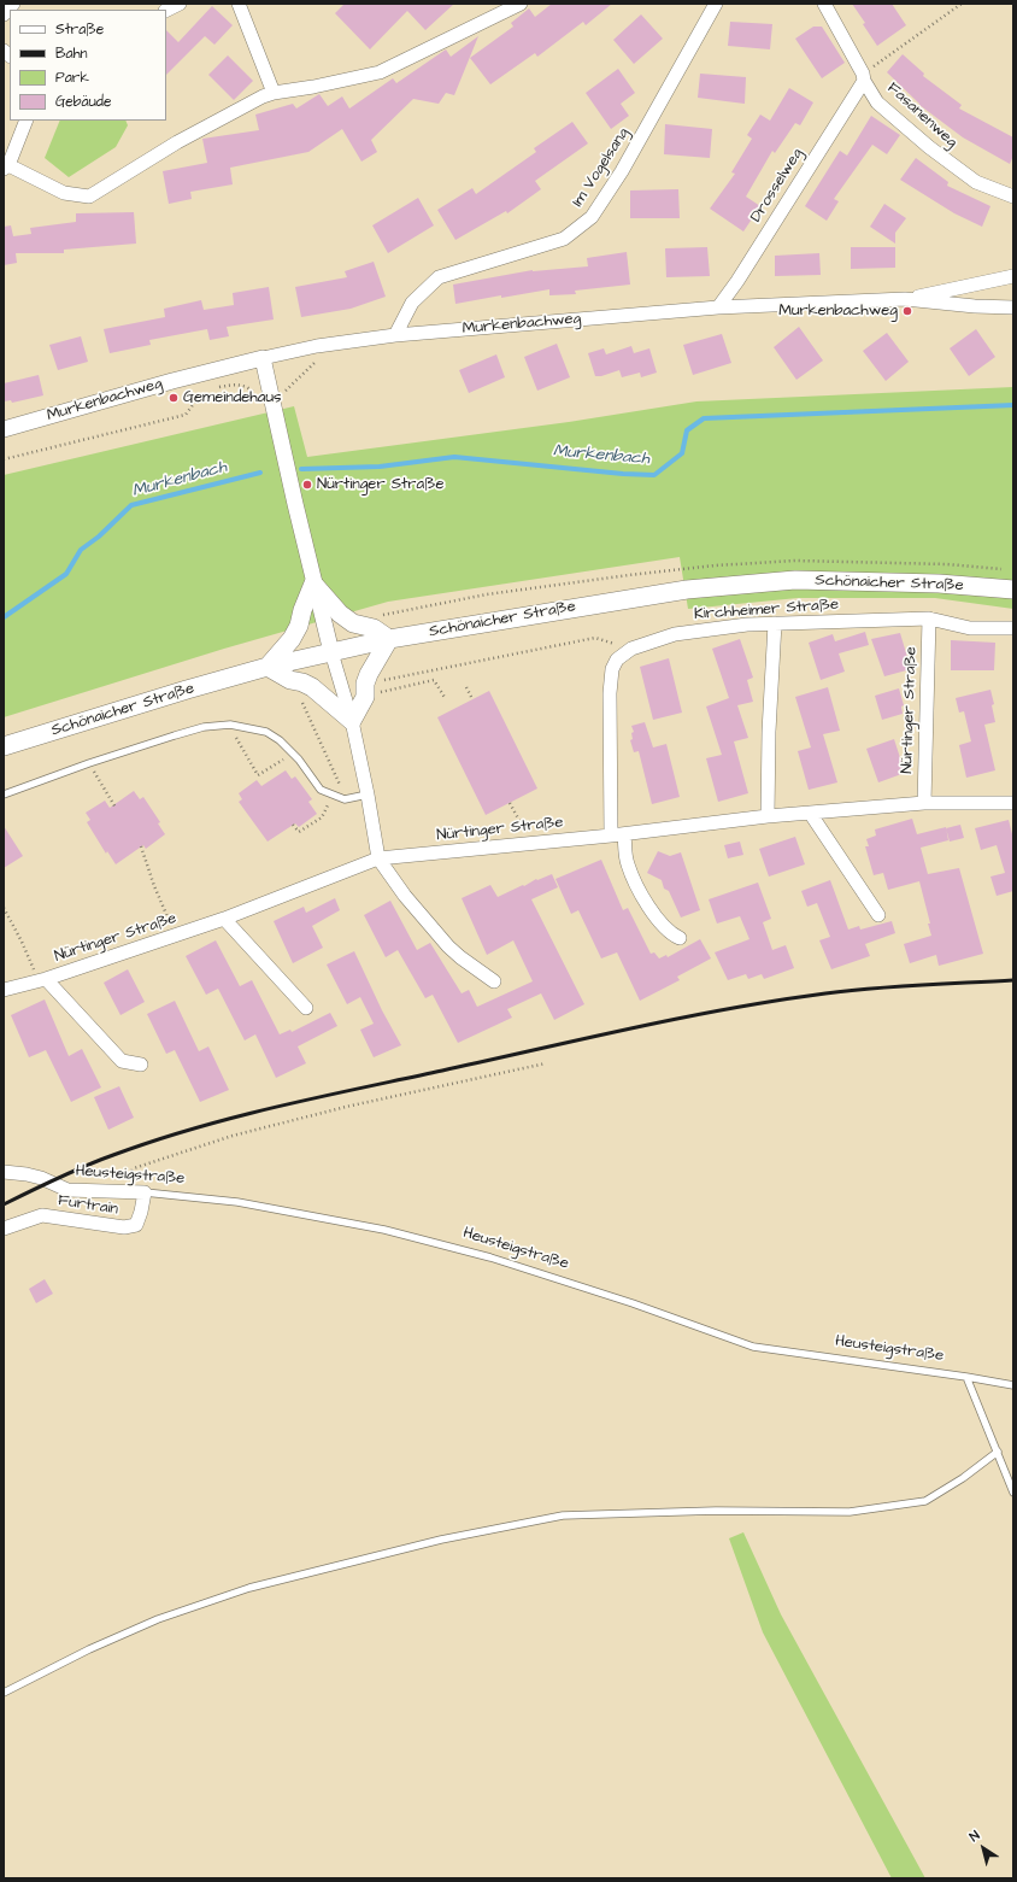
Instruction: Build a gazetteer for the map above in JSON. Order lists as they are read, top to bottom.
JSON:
{
  "streets": {
    "main road": ["Schönaicher Straße"],
    "street": [
      "Fasanenweg",
      "Im Vogelsang",
      "Drosselweg",
      "Murkenbachweg",
      "Kirchheimer Straße",
      "Nürtinger Straße",
      "Heusteigstraße",
      "Furtrain"
    ]
  },
  "crossings": [
    ["Fasanenweg", "Drosselweg"],
    ["Im Vogelsang", "Murkenbachweg"],
    ["Drosselweg", "Murkenbachweg"],
    ["Kirchheimer Straße", "Nürtinger Straße"],
    ["Heusteigstraße", "Furtrain"]
  ],
  "water": ["Murkenbach"],
  "places": ["Murkenbachweg", "Gemeindehaus", "Nürtinger Straße"],
  "legend": [
    "Straße",
    "Bahn",
    "Park",
    "Gebäude"
  ],
  "north": "top left"
}
